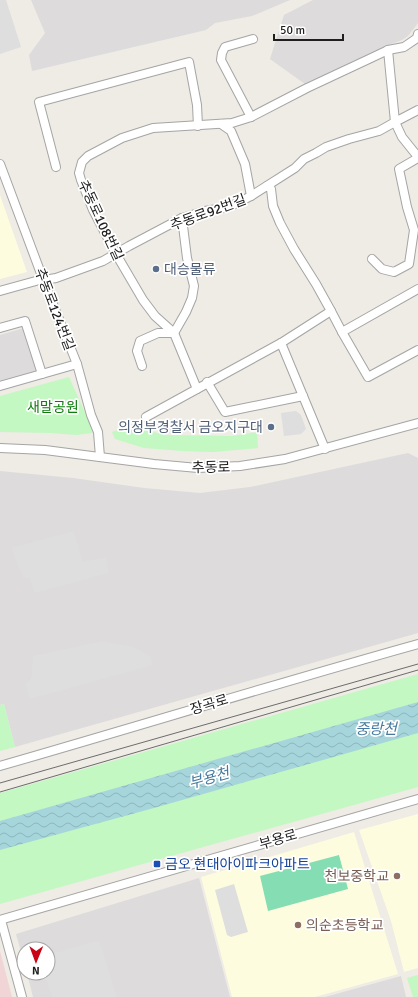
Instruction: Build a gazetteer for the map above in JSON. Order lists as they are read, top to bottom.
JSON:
{
  "streets": {
    "street": [
      "추동로92번길",
      "추동로108번길",
      "추동로124번길",
      "추동로",
      "장곡로",
      "부용로"
    ]
  },
  "crossings": [
    ["추동로92번길", "추동로108번길"],
    ["추동로92번길", "추동로124번길"],
    ["추동로124번길", "추동로"]
  ],
  "water": ["중랑천", "부용천"],
  "parks": ["새말공원"],
  "places": {
    "other": [
      "대승물류",
      "의정부경찰서 금오지구대",
      "천보중학교",
      "의순초등학교"
    ],
    "transit": ["금오 현대아이파크아파트"]
  },
  "scale_bar": "50 m",
  "north": "bottom"
}
